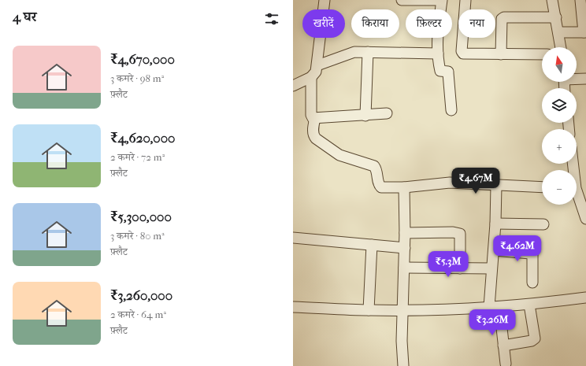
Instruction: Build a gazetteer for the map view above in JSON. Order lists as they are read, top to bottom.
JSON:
{
  "north": "top",
  "page": {
    "heading": "4 घर",
    "chip": [
      "खरीदें",
      "किराया",
      "फ़िल्टर",
      "नया"
    ],
    "list": [
      {
        "name": "₹4,670,000",
        "note": "3 कमरे · 98 m² · फ़्लैट"
      },
      {
        "name": "₹4,620,000",
        "note": "2 कमरे · 72 m² · फ़्लैट"
      },
      {
        "name": "₹5,300,000",
        "note": "3 कमरे · 80 m² · फ़्लैट"
      },
      {
        "name": "₹3,260,000",
        "note": "2 कमरे · 64 m² · फ़्लैट"
      }
    ],
    "map_buttons": ["+", "−"],
    "price": [
      "₹4.67M",
      "₹4.62M",
      "₹5.3M",
      "₹3.26M"
    ]
  }
}
